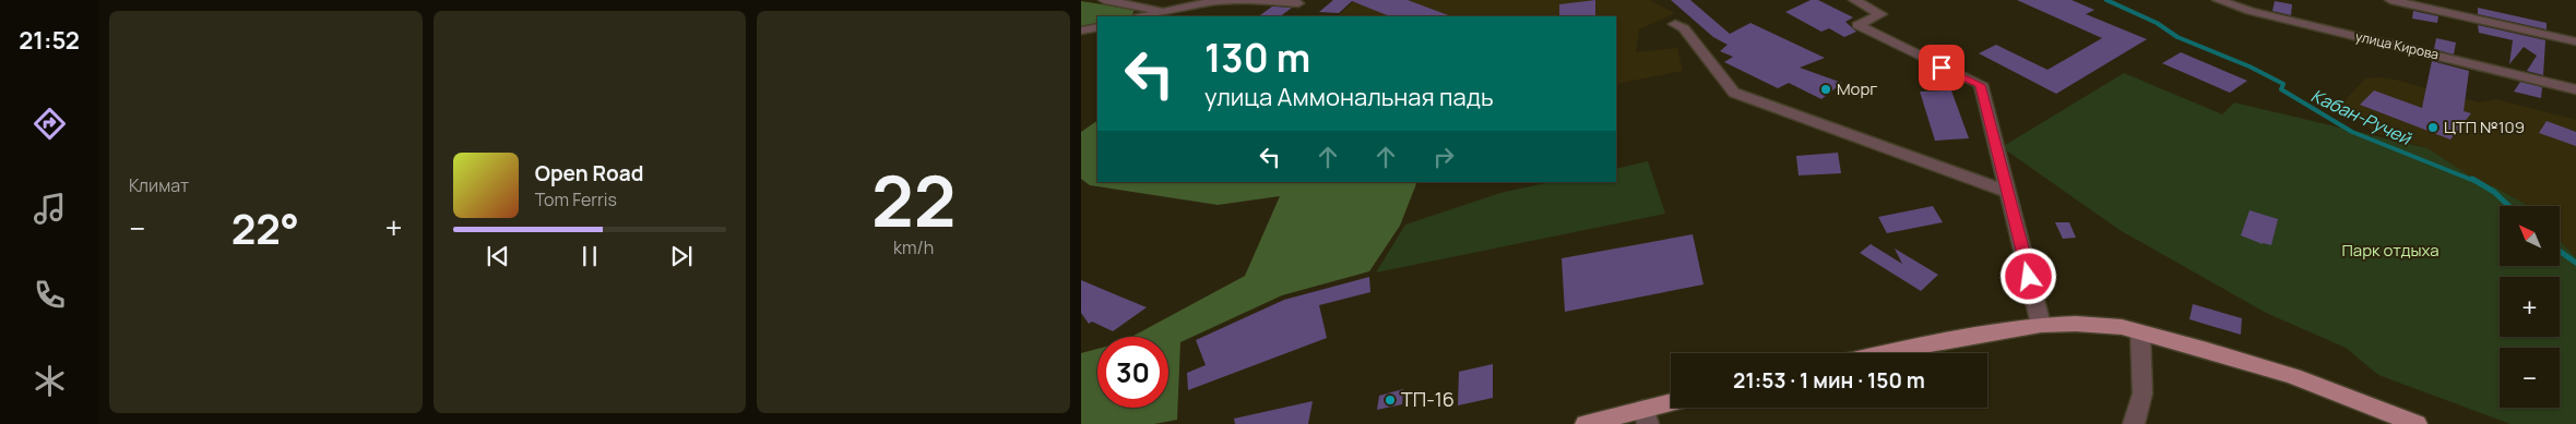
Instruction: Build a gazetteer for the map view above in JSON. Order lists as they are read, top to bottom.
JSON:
{
  "streets": {
    "street": ["улица Кирова"]
  },
  "water": ["Кабан-Ручей"],
  "parks": ["Парк отдыха"],
  "places": ["Морг", "ЦТП №109", "ТП-16"],
  "north": "top left",
  "page": {
    "tabs": "21:52",
    "tile": [
      "Климат",
      ["22", "km/h"]
    ],
    "turn": ["130 m", "улица Аммональная падь"],
    "song": ["Open Road", "Tom Ferris"],
    "heat": ["−", "22°", "+"],
    "map_buttons": ["+", "−"],
    "limit": "30",
    "trip": "21:53 · 1 мин · 150 m"
  }
}
